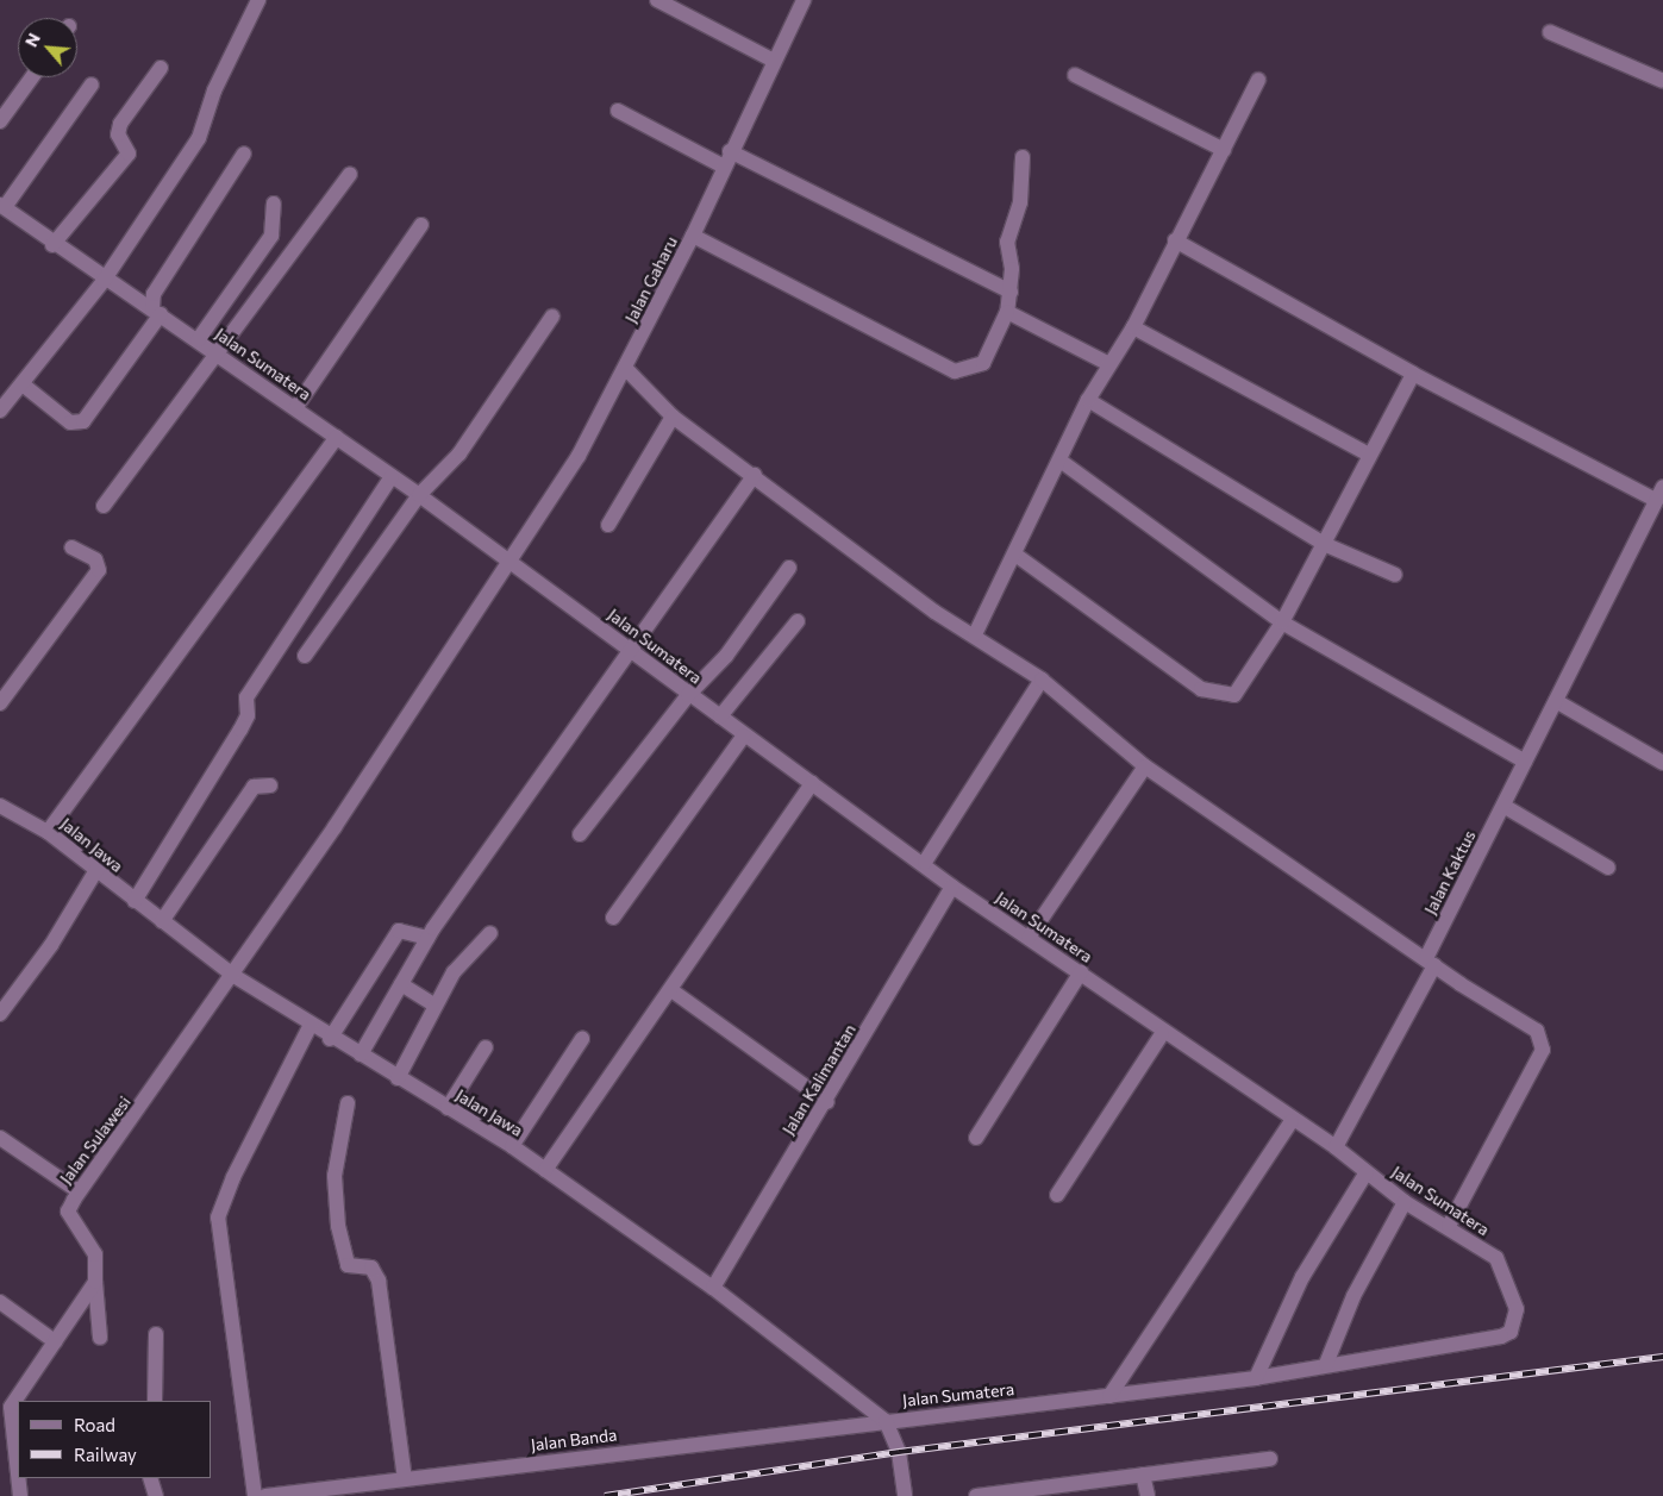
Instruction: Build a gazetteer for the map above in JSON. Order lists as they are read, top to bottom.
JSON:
{
  "streets": {
    "street": [
      "Jalan Gaharu",
      "Jalan Sumatera",
      "Jalan Jawa",
      "Jalan Kaktus",
      "Jalan Kalimantan",
      "Jalan Sulawesi",
      "Jalan Banda"
    ]
  },
  "crossings": [
    ["Jalan Gaharu", "Jalan Sumatera"],
    ["Jalan Gaharu", "Jalan Sulawesi"],
    ["Jalan Sumatera", "Jalan Jawa"],
    ["Jalan Sumatera", "Jalan Kaktus"],
    ["Jalan Sumatera", "Jalan Kalimantan"],
    ["Jalan Sumatera", "Jalan Sulawesi"],
    ["Jalan Sumatera", "Jalan Banda"],
    ["Jalan Jawa", "Jalan Kalimantan"],
    ["Jalan Jawa", "Jalan Sulawesi"],
    ["Jalan Jawa", "Jalan Banda"]
  ],
  "legend": ["Road", "Railway"],
  "north": "top left"
}
